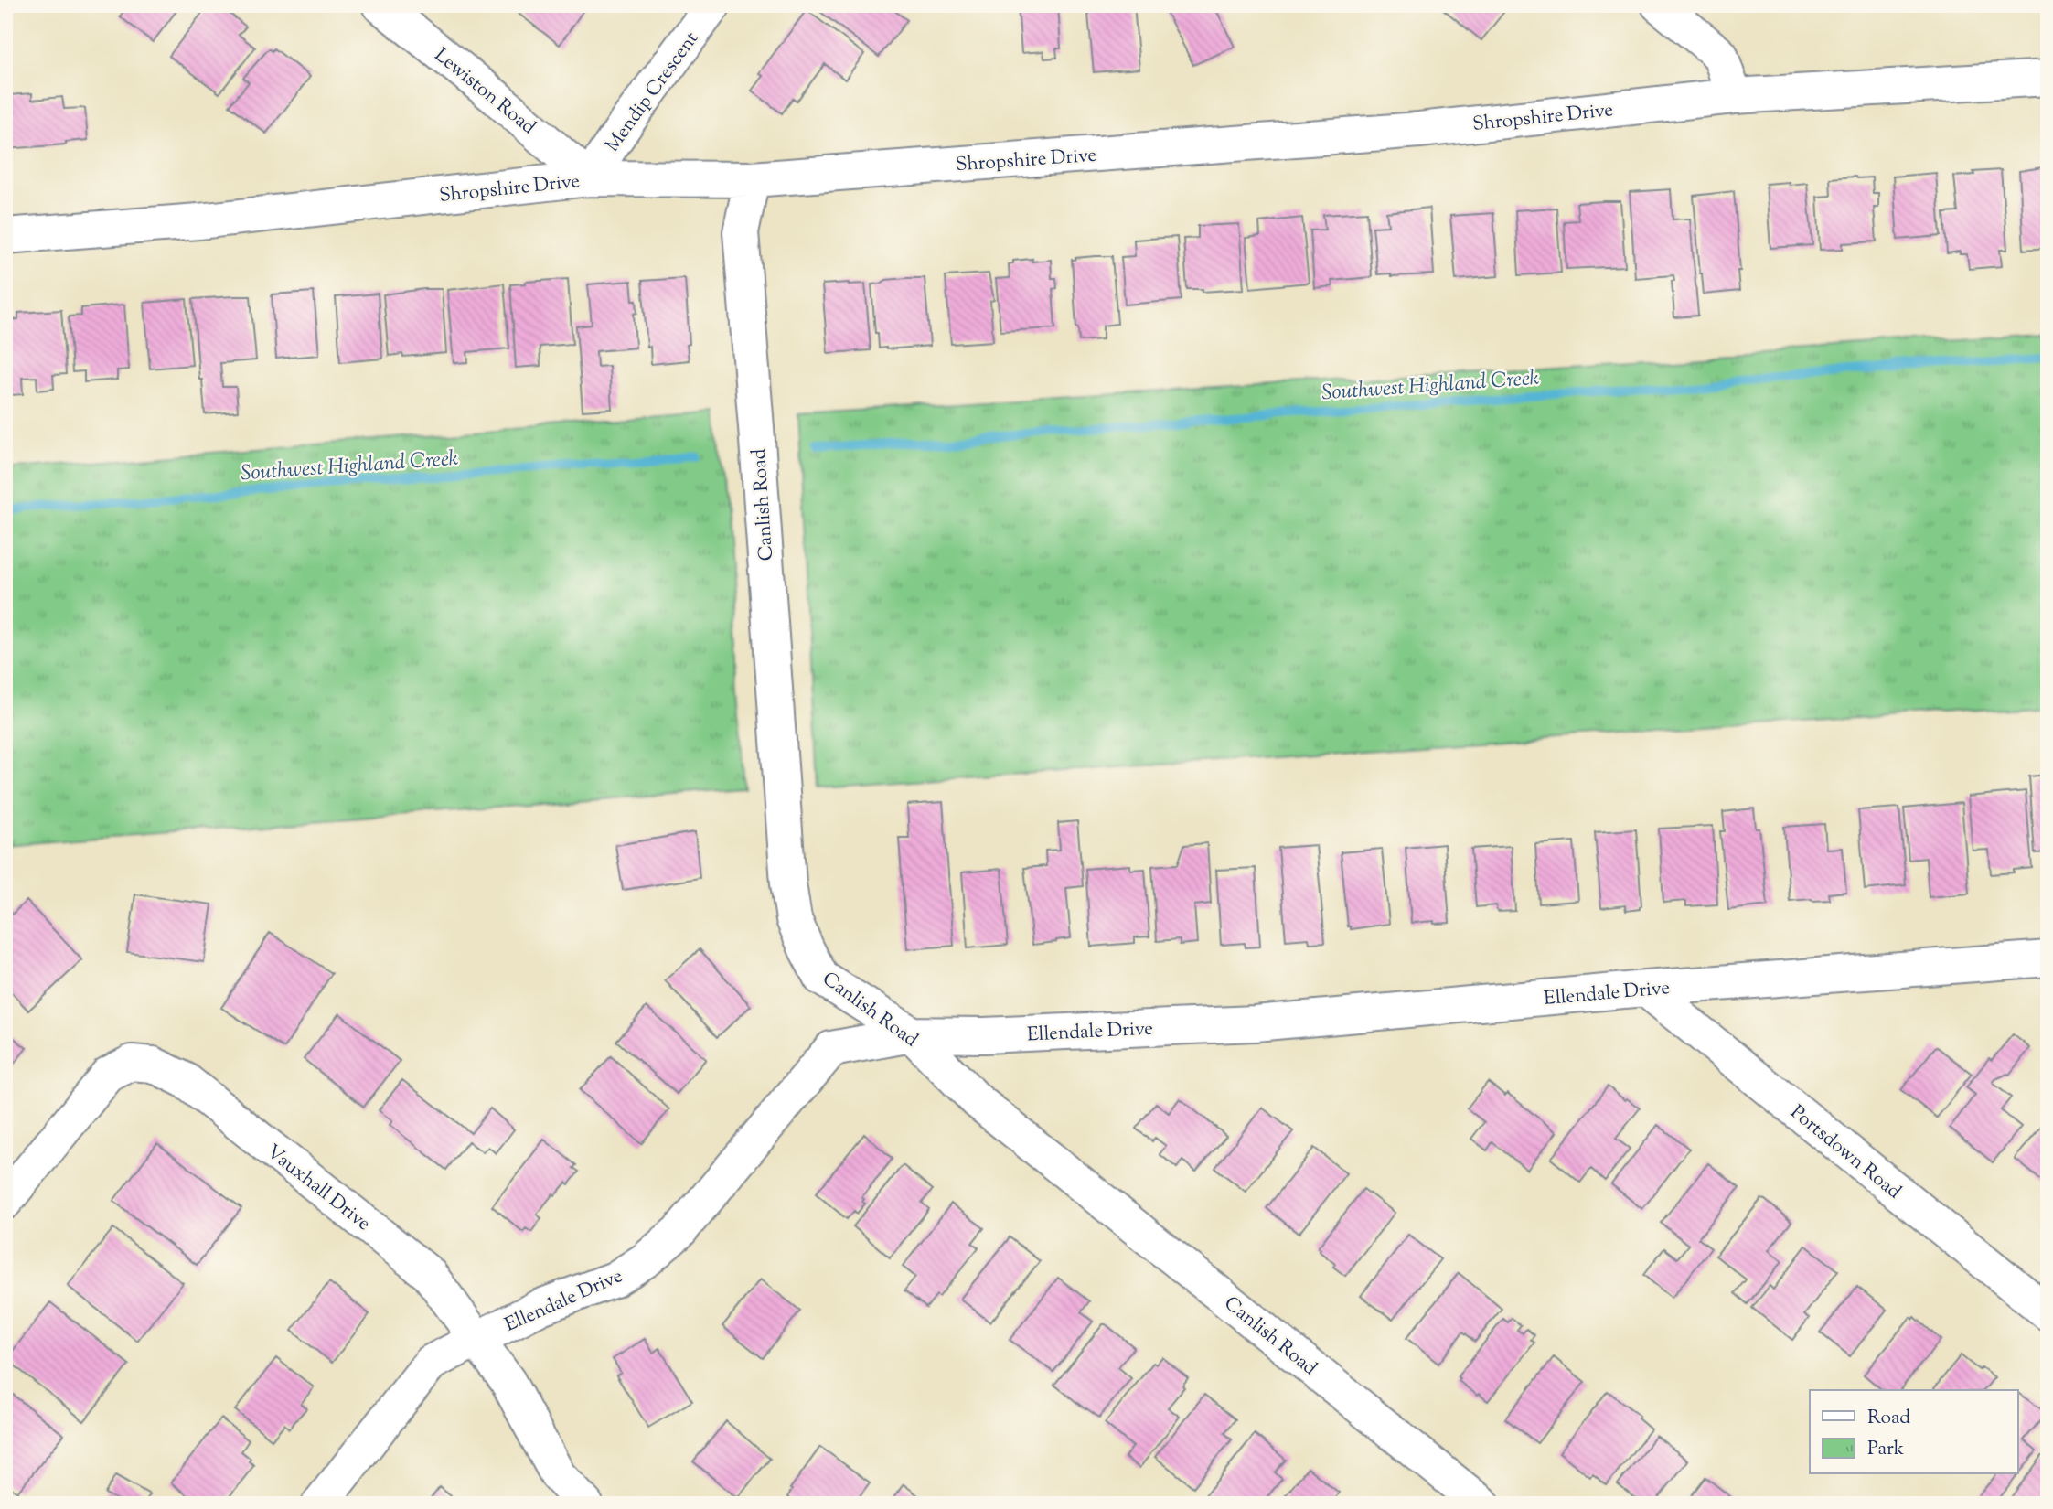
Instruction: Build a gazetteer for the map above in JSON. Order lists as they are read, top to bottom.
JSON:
{
  "streets": {
    "street": [
      "Lewiston Road",
      "Mendip Crescent",
      "Shropshire Drive",
      "Canlish Road",
      "Ellendale Drive",
      "Portsdown Road",
      "Vauxhall Drive"
    ]
  },
  "crossings": [
    ["Lewiston Road", "Mendip Crescent"],
    ["Lewiston Road", "Shropshire Drive"],
    ["Mendip Crescent", "Shropshire Drive"],
    ["Shropshire Drive", "Canlish Road"],
    ["Canlish Road", "Ellendale Drive"],
    ["Ellendale Drive", "Portsdown Road"],
    ["Ellendale Drive", "Vauxhall Drive"]
  ],
  "water": ["Southwest Highland Creek"],
  "legend": ["Road", "Park"]
}
